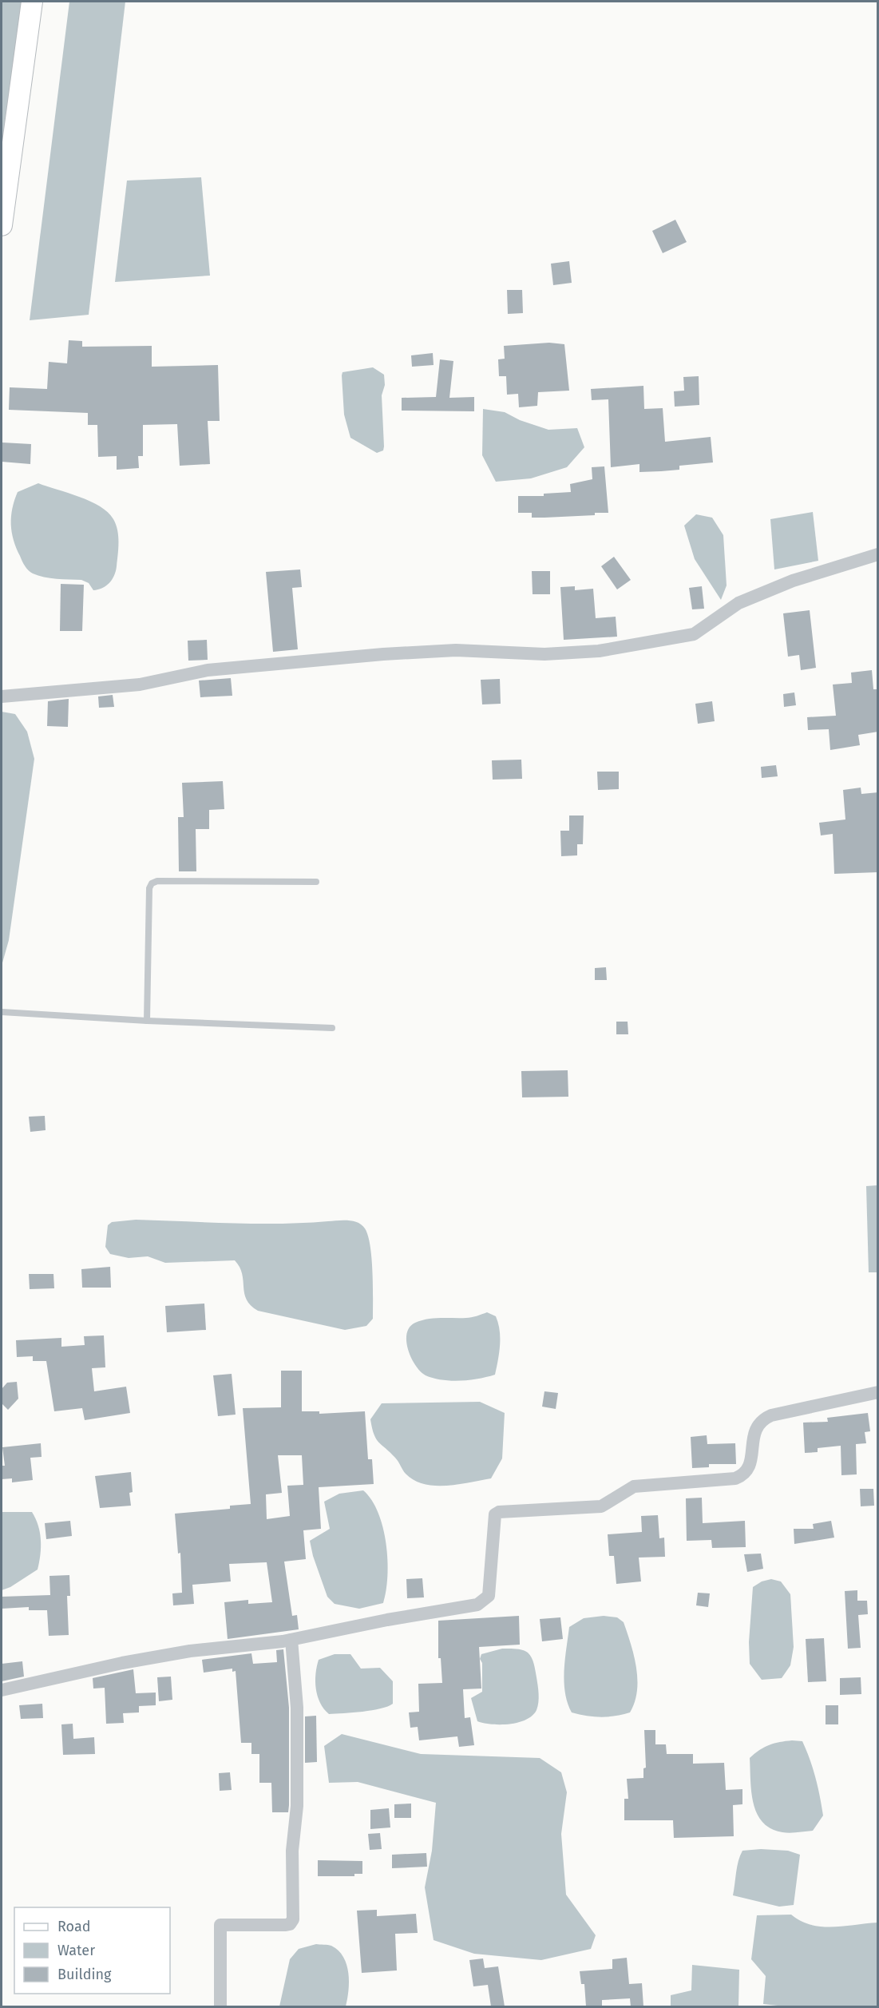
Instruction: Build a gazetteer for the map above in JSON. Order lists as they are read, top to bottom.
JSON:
{
  "legend": ["Road", "Water", "Building"]
}
